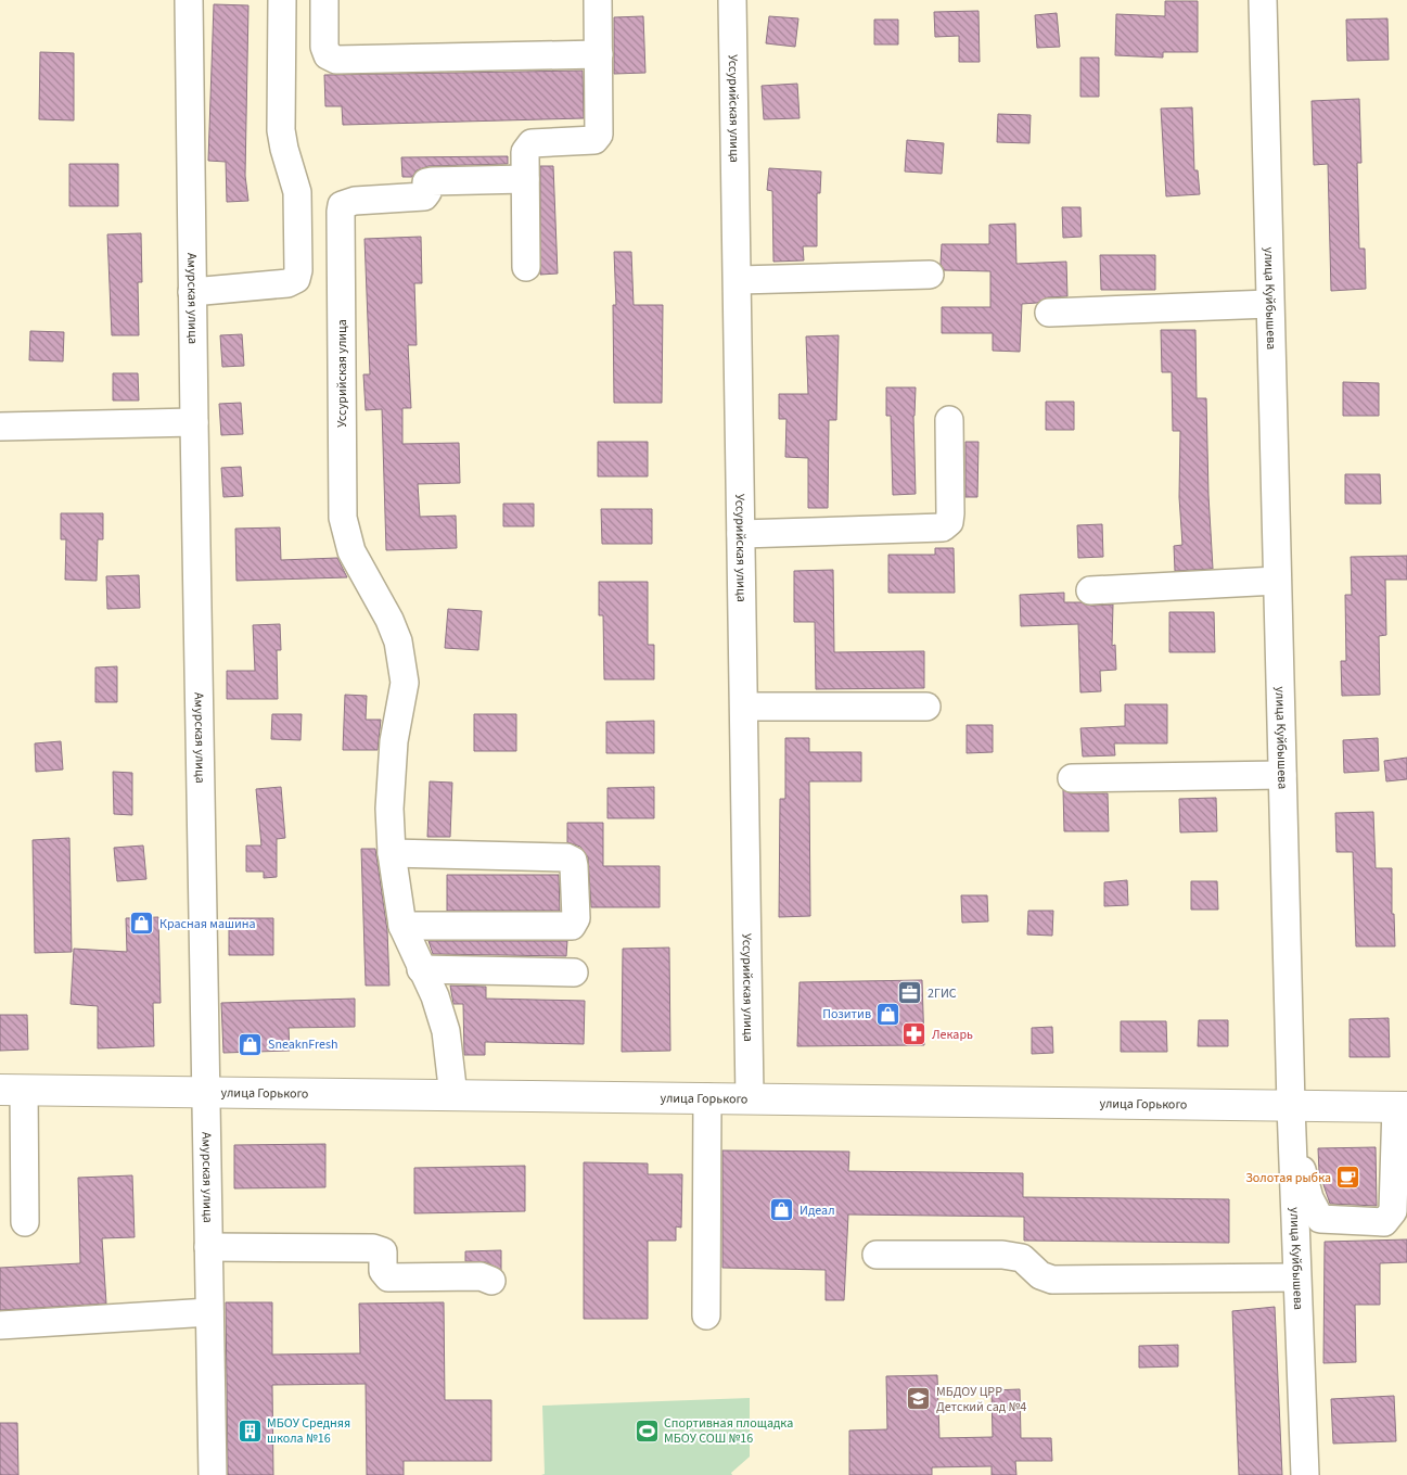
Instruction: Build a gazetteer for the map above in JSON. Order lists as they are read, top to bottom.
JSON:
{
  "streets": {
    "main road": ["улица Горького"],
    "street": ["Уссурийская улица", "Амурская улица", "улица Куйбышева"]
  },
  "crossings": [
    ["Уссурийская улица", "улица Горького"],
    ["Амурская улица", "улица Горького"],
    ["улица Куйбышева", "улица Горького"]
  ],
  "places": {
    "shop": [
      "Красная машина",
      "Позитив",
      "SneaknFresh",
      "Идеал"
    ],
    "office": ["2ГИС"],
    "pharmacy": ["Лекарь"],
    "cafe": ["Золотая рыбка"],
    "school or university": ["МБДОУ ЦРР Детский сад №4"],
    "building": ["МБОУ Средняя школа №16"],
    "sports": ["Спортивная площадка МБОУ СОШ №16"]
  }
}
